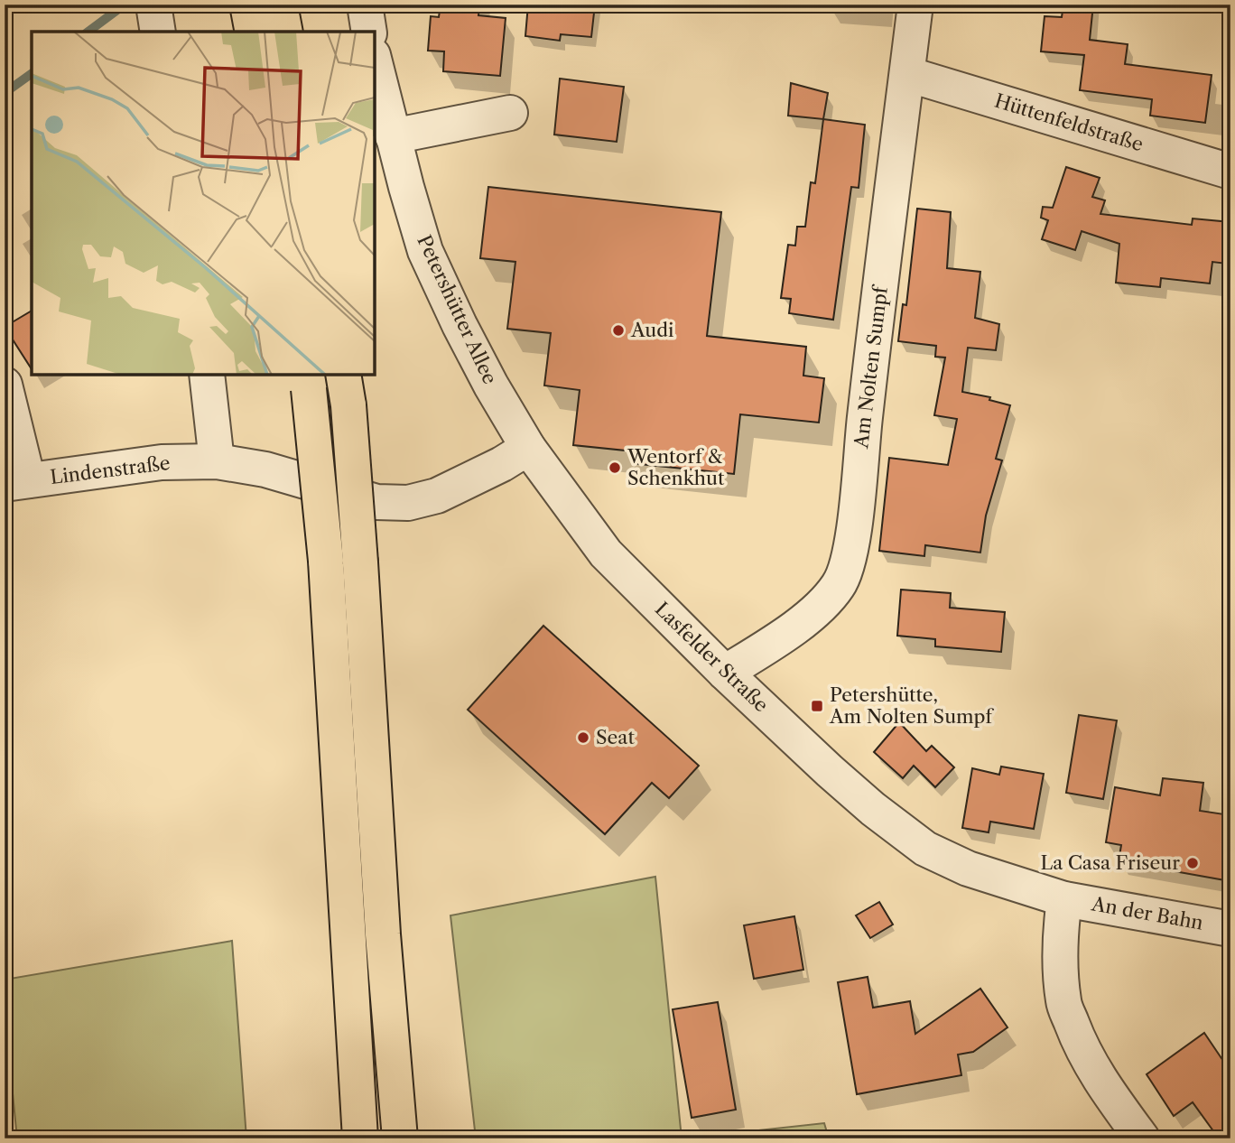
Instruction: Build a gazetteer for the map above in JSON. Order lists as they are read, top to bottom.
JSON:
{
  "streets": {
    "street": [
      "Hüttenfeldstraße",
      "Petershütter Allee",
      "Am Nolten Sumpf",
      "Lindenstraße",
      "Lasfelder Straße",
      "An der Bahn"
    ]
  },
  "crossings": [
    ["Hüttenfeldstraße", "Am Nolten Sumpf"],
    ["Petershütter Allee", "Lasfelder Straße"],
    ["Am Nolten Sumpf", "Lasfelder Straße"],
    ["Lasfelder Straße", "An der Bahn"]
  ],
  "places": {
    "other": [
      "Audi",
      "Wentorf & Schenkhut",
      "Seat",
      "La Casa Friseur"
    ],
    "transit": ["Petershütte, Am Nolten Sumpf"]
  }
}
